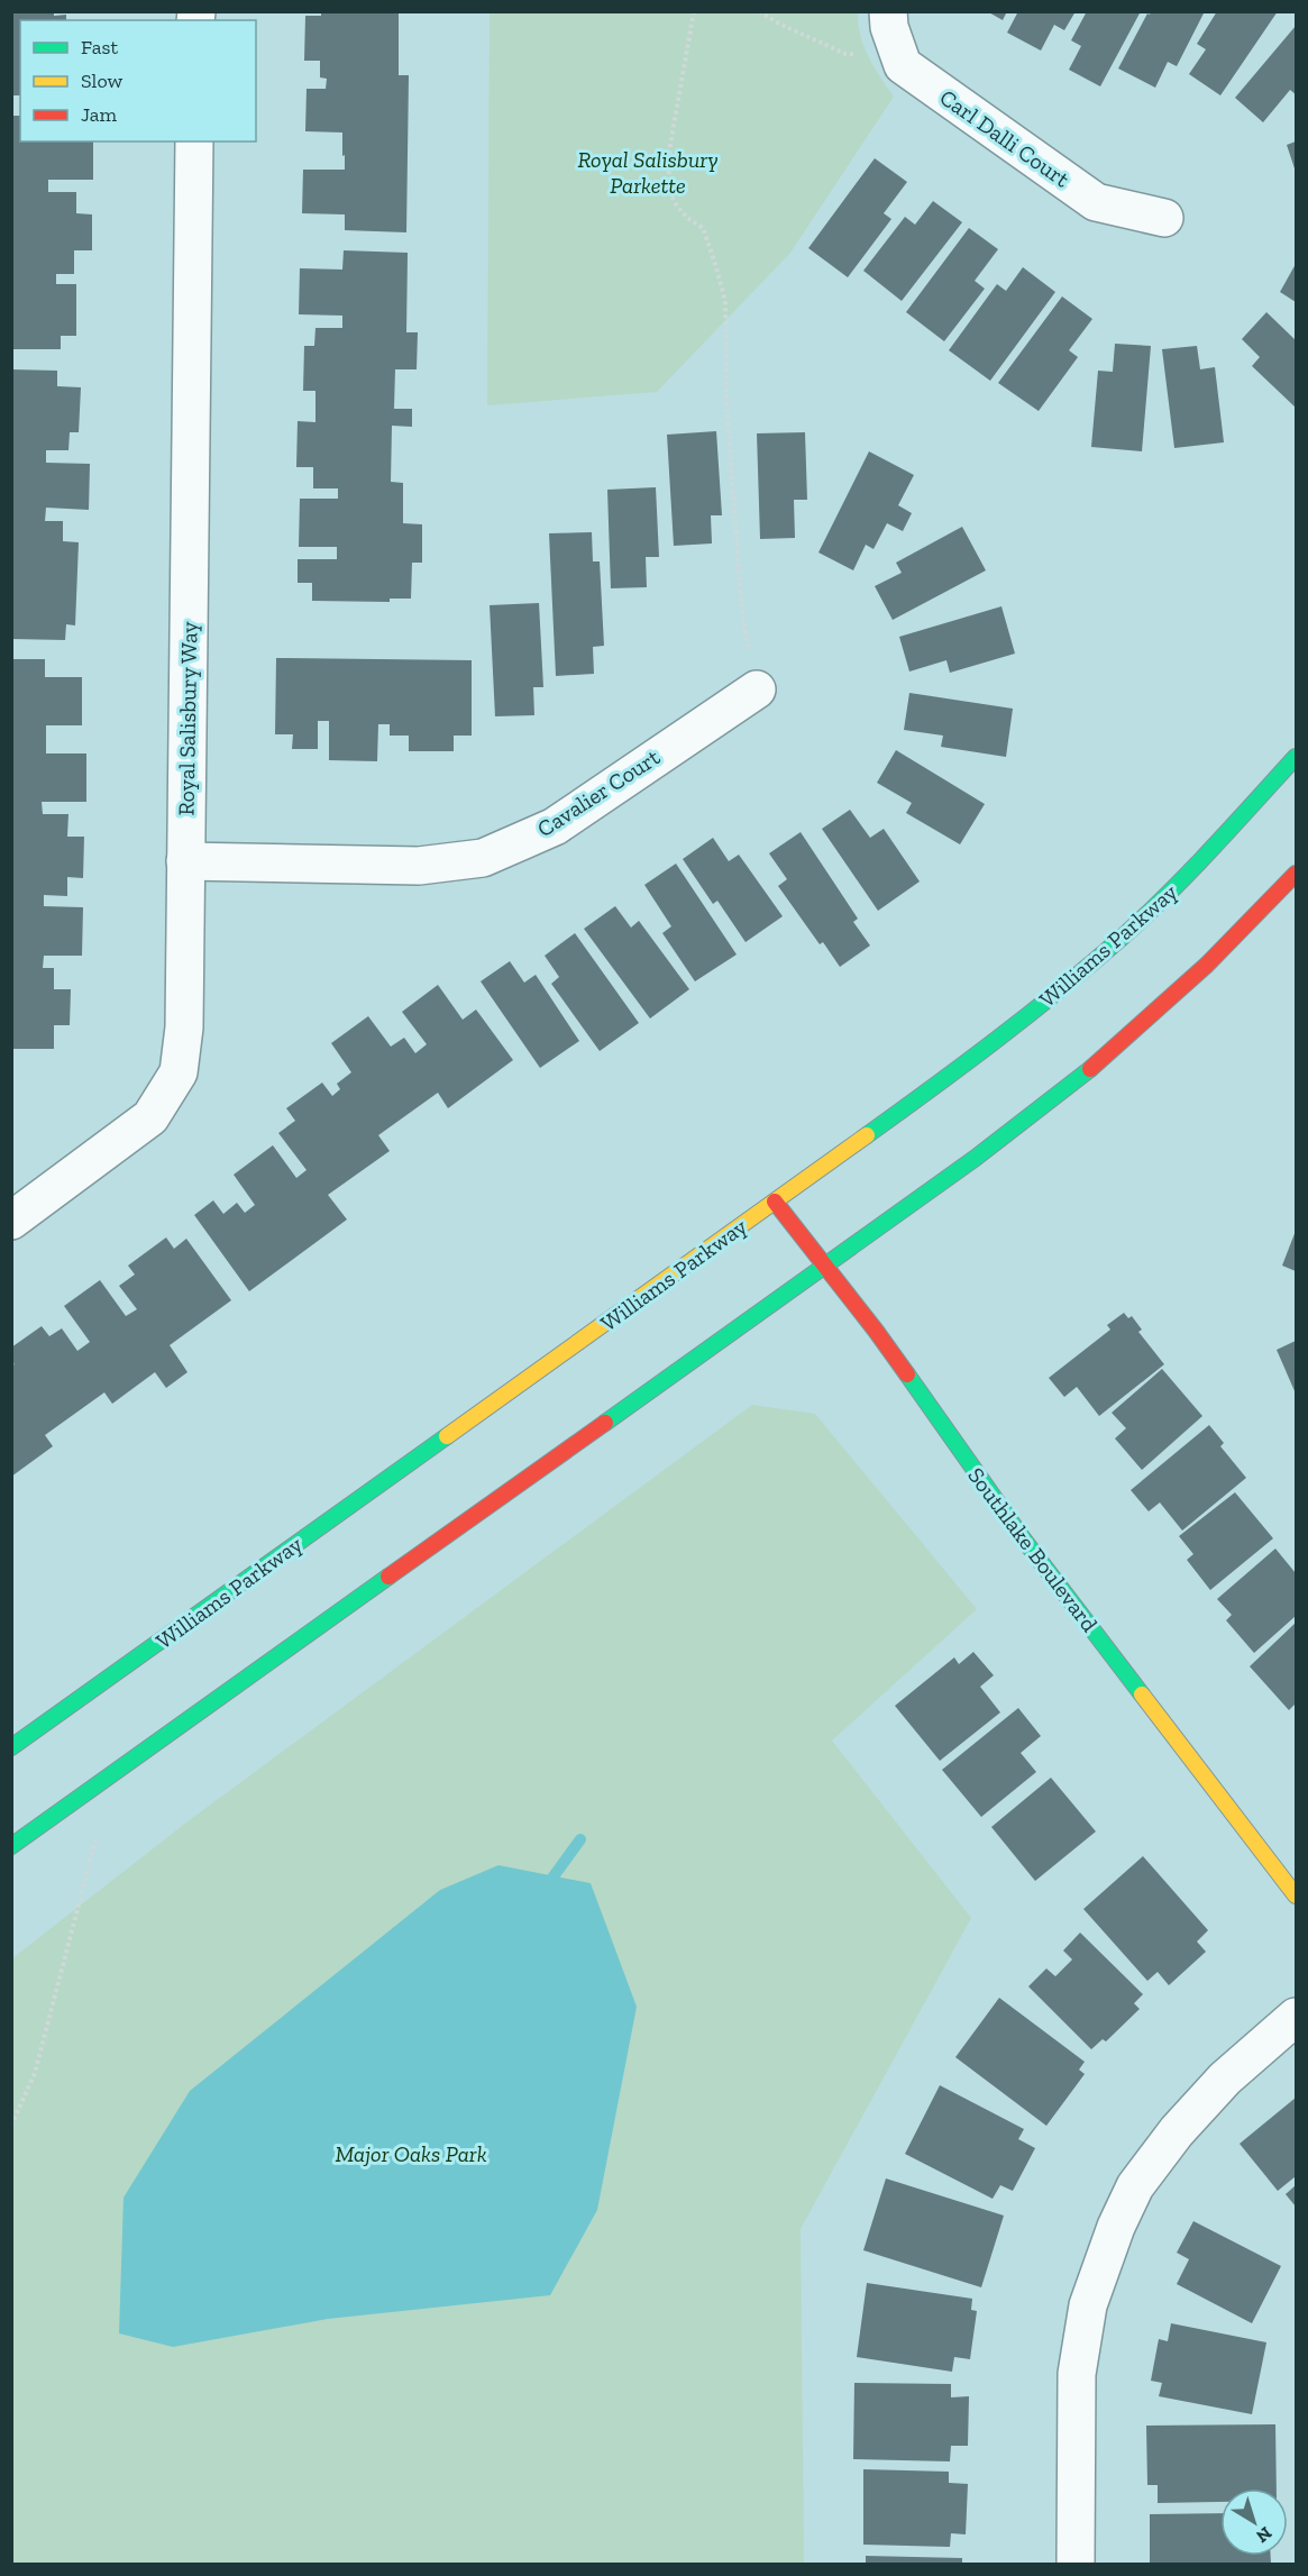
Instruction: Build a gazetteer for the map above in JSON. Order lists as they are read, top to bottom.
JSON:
{
  "streets": {
    "main road": ["Williams Parkway", "Southlake Boulevard"],
    "street": ["Carl Dalli Court", "Royal Salisbury Way", "Cavalier Court"]
  },
  "crossings": [
    ["Royal Salisbury Way", "Cavalier Court"],
    ["Williams Parkway", "Southlake Boulevard"]
  ],
  "parks": ["Royal Salisbury Parkette", "Major Oaks Park"],
  "legend": ["Fast", "Slow", "Jam"],
  "north": "bottom right"
}
